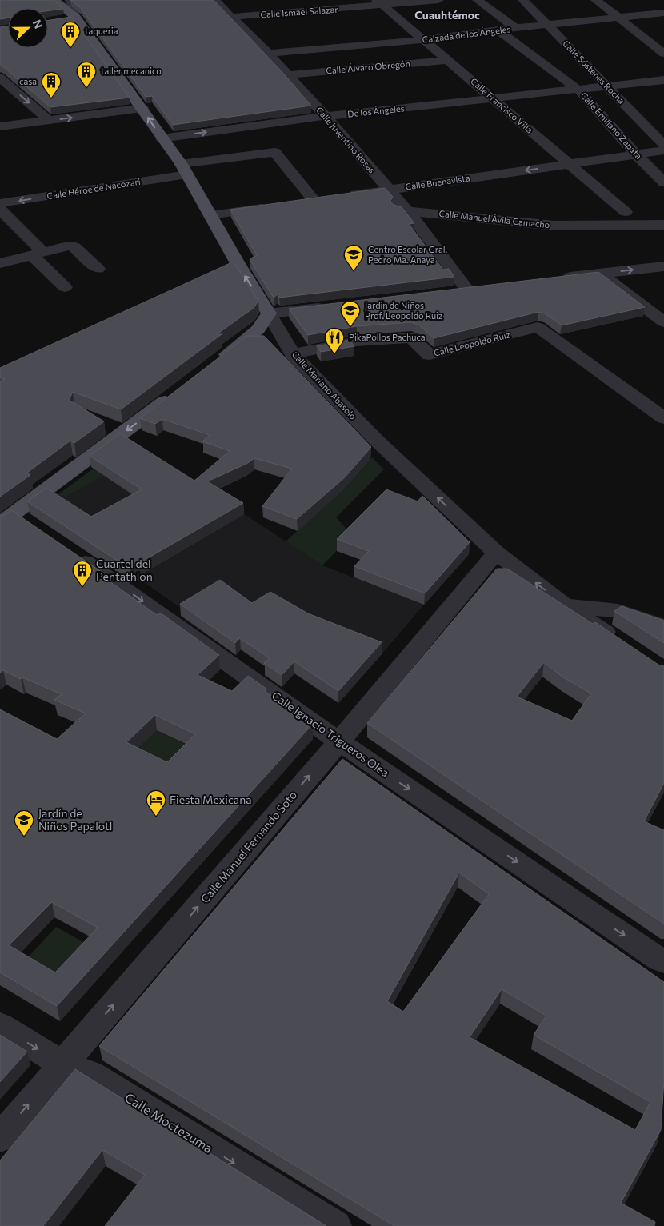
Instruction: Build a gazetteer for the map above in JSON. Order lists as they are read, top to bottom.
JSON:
{
  "streets": {
    "main road": ["Calle Mariano Abasolo"],
    "street": [
      "Calle Ismael Salazar",
      "Calzada de los Ángeles",
      "Calle Álvaro Obregón",
      "Calle Sóstenes Rocha",
      "Calle Francisco Villa",
      "De los Ángeles",
      "Calle Emiliano Zapata",
      "Calle Juventino Rosas",
      "Calle Buenavista",
      "Calle Héroe de Nacozari",
      "Calle Manuel Ávila Camacho",
      "Calle Leopoldo Ruiz",
      "Calle Ignacio Trigueros Olea",
      "Calle Manuel Fernando Soto",
      "Calle Moctezuma"
    ]
  },
  "crossings": [
    ["Calle Ismael Salazar", "Calle Francisco Villa"],
    ["Calle Ismael Salazar", "Calle Juventino Rosas"],
    ["Calzada de los Ángeles", "Calle Sóstenes Rocha"],
    ["Calzada de los Ángeles", "Calle Francisco Villa"],
    ["Calzada de los Ángeles", "Calle Emiliano Zapata"],
    ["Calzada de los Ángeles", "Calle Juventino Rosas"],
    ["Calle Álvaro Obregón", "Calle Francisco Villa"],
    ["Calle Álvaro Obregón", "Calle Juventino Rosas"],
    ["Calle Sóstenes Rocha", "De los Ángeles"],
    ["Calle Francisco Villa", "De los Ángeles"],
    ["Calle Francisco Villa", "Calle Buenavista"],
    ["De los Ángeles", "Calle Emiliano Zapata"],
    ["De los Ángeles", "Calle Juventino Rosas"],
    ["De los Ángeles", "Calle Mariano Abasolo"],
    ["Calle Emiliano Zapata", "Calle Buenavista"],
    ["Calle Juventino Rosas", "Calle Buenavista"],
    ["Calle Juventino Rosas", "Calle Manuel Ávila Camacho"],
    ["Calle Buenavista", "Calle Héroe de Nacozari"],
    ["Calle Buenavista", "Calle Manuel Ávila Camacho"],
    ["Calle Héroe de Nacozari", "Calle Manuel Ávila Camacho"],
    ["Calle Héroe de Nacozari", "Calle Mariano Abasolo"],
    ["Calle Leopoldo Ruiz", "Calle Mariano Abasolo"],
    ["Calle Mariano Abasolo", "Calle Manuel Fernando Soto"],
    ["Calle Ignacio Trigueros Olea", "Calle Manuel Fernando Soto"],
    ["Calle Manuel Fernando Soto", "Calle Moctezuma"]
  ],
  "one_way": [
    "Calle Mariano Abasolo",
    "Calle Ignacio Trigueros Olea",
    "Calle Manuel Fernando Soto",
    "Calle Moctezuma"
  ],
  "districts": ["Cuauhtémoc"],
  "places": {
    "building": [
      "taqueria",
      "taller mecanico",
      "casa",
      "Cuartel del Pentathlon"
    ],
    "school or university": ["Centro Escolar Gral. Pedro Ma. Anaya", "Jardín de Niños Prof. Leopoldo Ruiz", "Jardín de Niños Papalotl"],
    "restaurant": ["PikaPollos Pachuca"],
    "hotel": ["Fiesta Mexicana"]
  },
  "north": "right"
}
